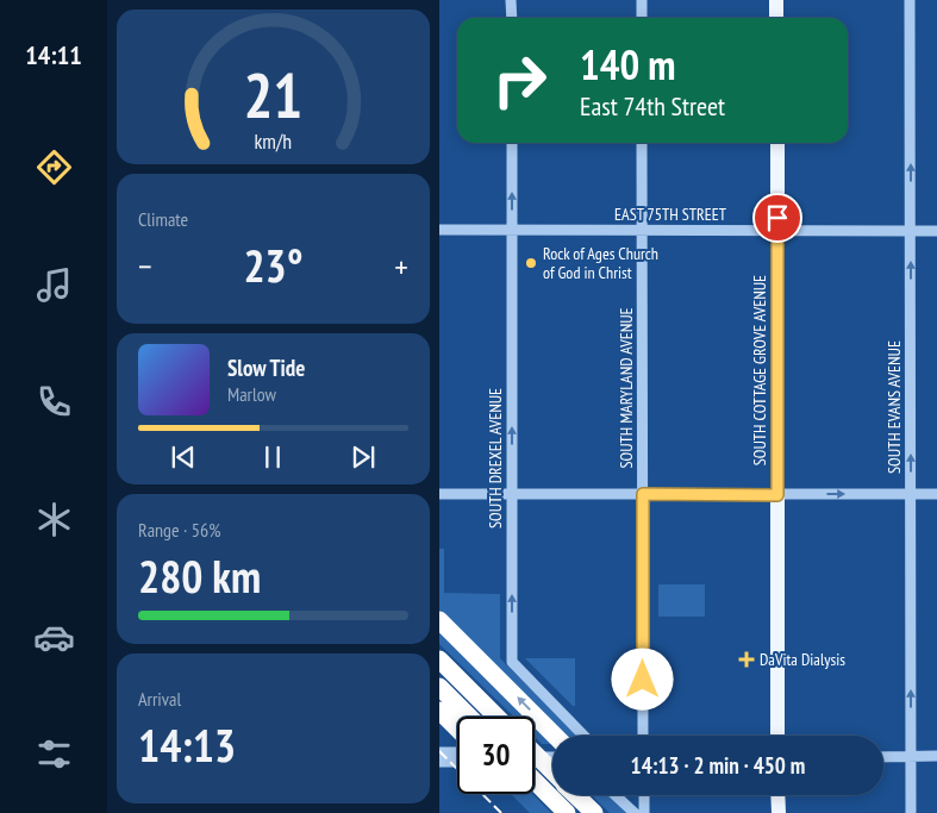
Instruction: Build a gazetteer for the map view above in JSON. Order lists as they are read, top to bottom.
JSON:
{
  "streets": {
    "main road": ["SOUTH COTTAGE GROVE AVENUE"],
    "street": [
      "EAST 75TH STREET",
      "SOUTH MARYLAND AVENUE",
      "SOUTH EVANS AVENUE",
      "SOUTH DREXEL AVENUE"
    ]
  },
  "crossings": [
    ["EAST 75TH STREET", "SOUTH COTTAGE GROVE AVENUE"],
    ["EAST 75TH STREET", "SOUTH MARYLAND AVENUE"],
    ["EAST 75TH STREET", "SOUTH EVANS AVENUE"],
    ["EAST 75TH STREET", "SOUTH DREXEL AVENUE"]
  ],
  "one_way": ["SOUTH EVANS AVENUE", "SOUTH DREXEL AVENUE"],
  "places": {
    "other": ["Rock of Ages Church of God in Christ"],
    "health": ["DaVita Dialysis"]
  },
  "page": {
    "tabs": "14:11",
    "turn": ["140 m", "East 74th Street"],
    "tile": [
      "Climate",
      ["Range · 56%", "280 km"],
      ["Arrival", "14:13"]
    ],
    "heat": ["−", "23°", "+"],
    "song": ["Slow Tide", "Marlow"],
    "limit": "30",
    "trip": "14:13 · 2 min · 450 m",
    "gauge": ["21", "km/h"]
  }
}
